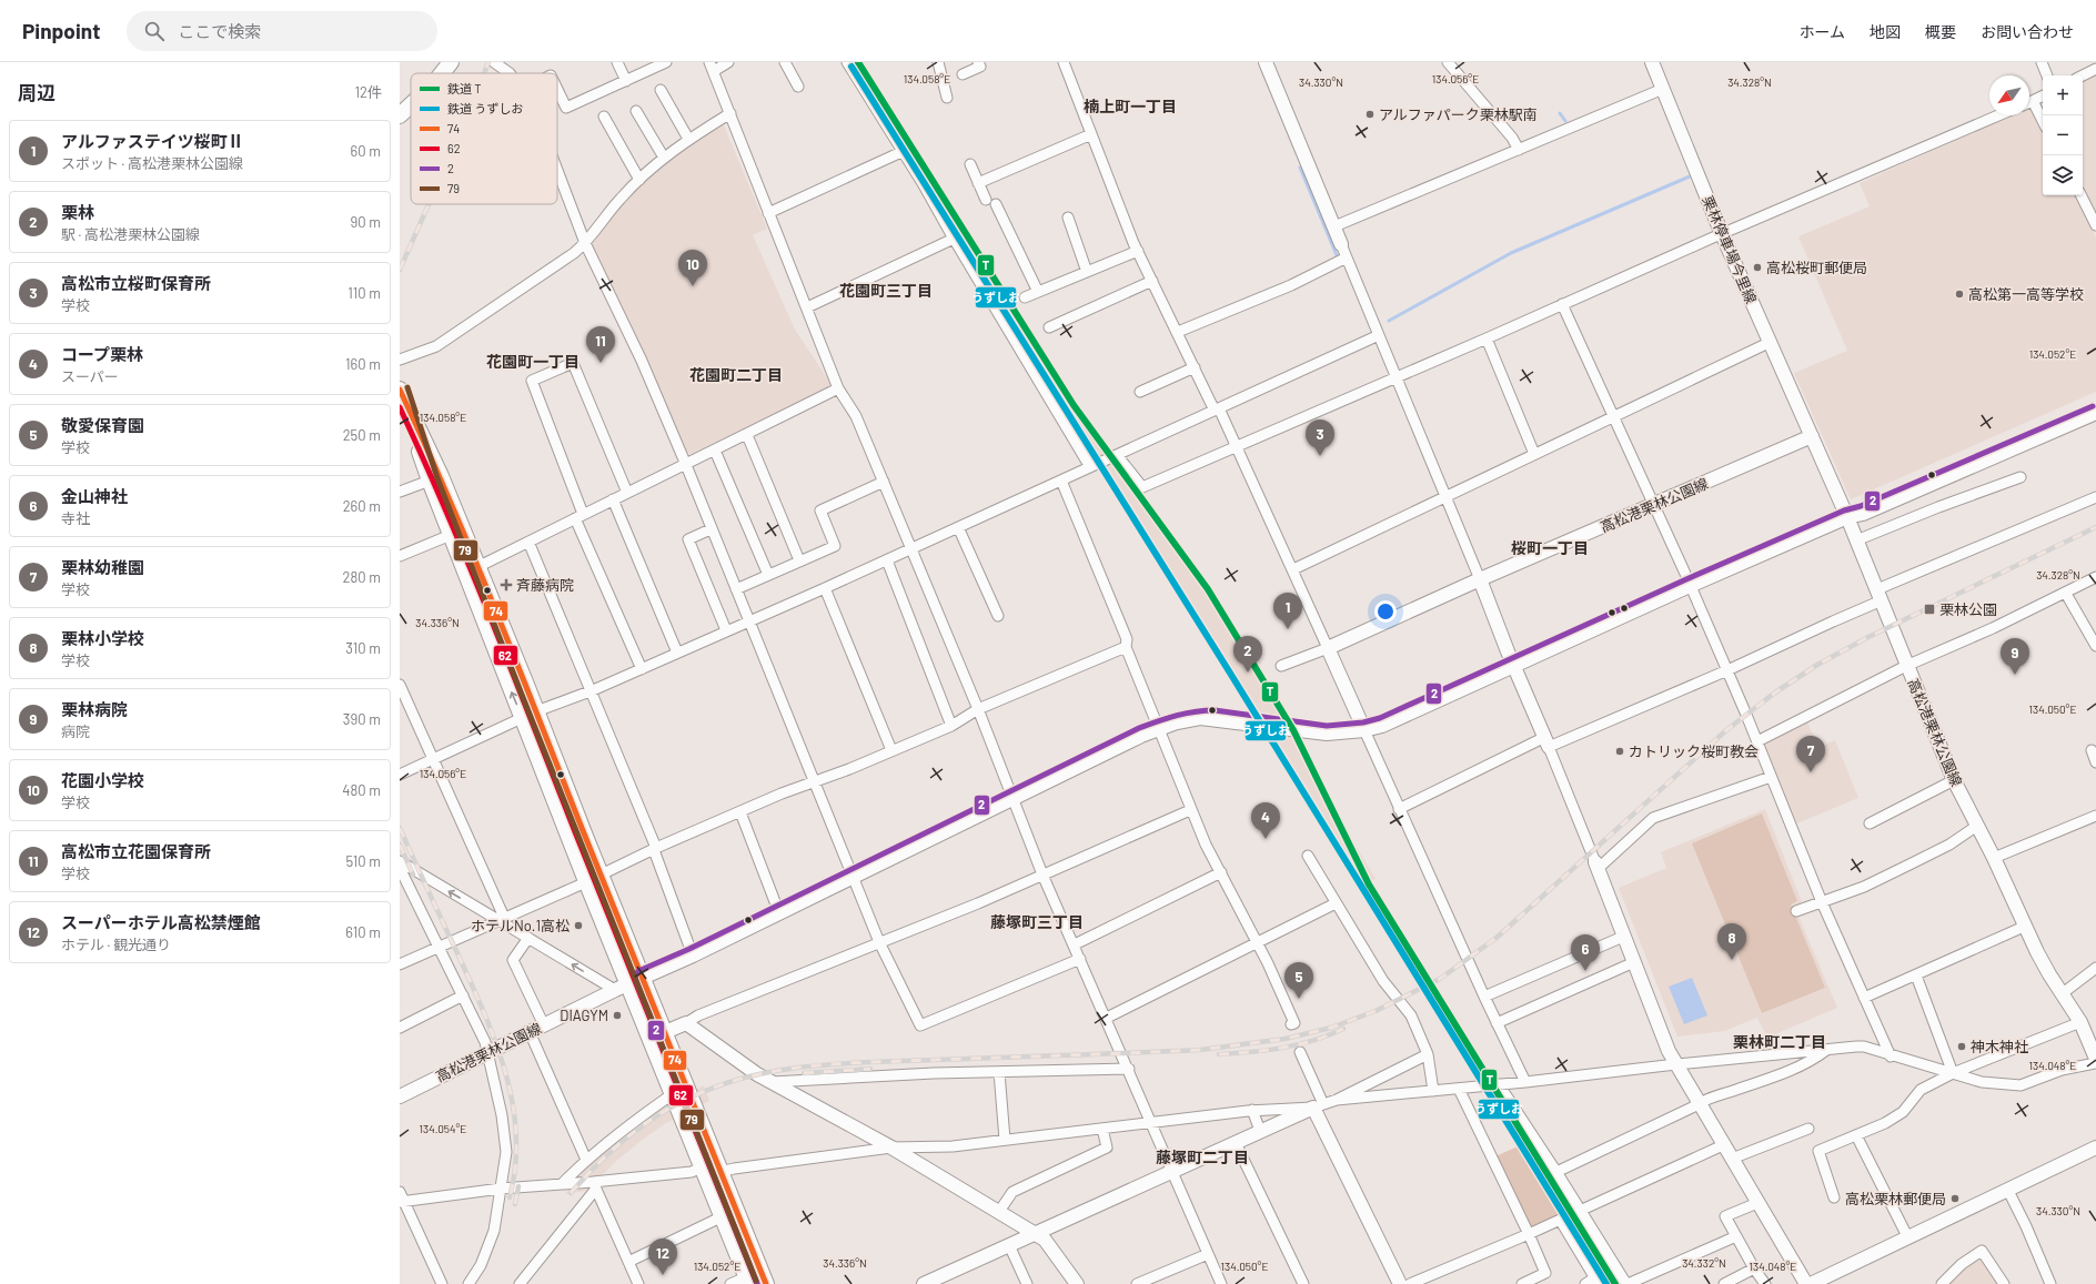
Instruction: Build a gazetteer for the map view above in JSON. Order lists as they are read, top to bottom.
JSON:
{
  "streets": {
    "street": ["栗林停車場今里線", "高松港栗林公園線"]
  },
  "crossings": [
    ["栗林停車場今里線", "高松港栗林公園線"]
  ],
  "districts": [
    "楠上町一丁目",
    "花園町三丁目",
    "花園町一丁目",
    "花園町二丁目",
    "桜町一丁目",
    "藤塚町三丁目",
    "栗林町二丁目",
    "藤塚町二丁目"
  ],
  "places": {
    "other": [
      "アルファパーク栗林駅南",
      "高松桜町郵便局",
      "高松第一高等学校",
      "カトリック桜町教会",
      "ホテルNo.1高松",
      "DIAGYM",
      "神木神社",
      "高松栗林郵便局"
    ],
    "health": ["斉藤病院"],
    "transit": ["栗林公園"]
  },
  "lines": [
    "rail line T",
    "rail line うずしお",
    "transit line 79",
    "transit line 74",
    "transit line 2",
    "transit line 62"
  ],
  "legend": [
    "鉄道 T",
    "鉄道 うずしお",
    "74",
    "62",
    "2",
    "79"
  ],
  "north": "bottom left",
  "page": {
    "header": "Pinpoint",
    "search": "ここで検索",
    "nav": [
      "ホーム",
      "地図",
      "概要",
      "お問い合わせ"
    ],
    "heading": ["周辺", "12件"],
    "map_buttons": ["+", "−"],
    "list": [
      {
        "mark": "1",
        "name": "アルファステイツ桜町Ⅱ",
        "note": "スポット · 高松港栗林公園線",
        "value": "60 m"
      },
      {
        "mark": "2",
        "name": "栗林",
        "note": "駅 · 高松港栗林公園線",
        "value": "90 m"
      },
      {
        "mark": "3",
        "name": "高松市立桜町保育所",
        "note": "学校",
        "value": "110 m"
      },
      {
        "mark": "4",
        "name": "コープ栗林",
        "note": "スーパー",
        "value": "160 m"
      },
      {
        "mark": "5",
        "name": "敬愛保育園",
        "note": "学校",
        "value": "250 m"
      },
      {
        "mark": "6",
        "name": "金山神社",
        "note": "寺社",
        "value": "260 m"
      },
      {
        "mark": "7",
        "name": "栗林幼稚園",
        "note": "学校",
        "value": "280 m"
      },
      {
        "mark": "8",
        "name": "栗林小学校",
        "note": "学校",
        "value": "310 m"
      },
      {
        "mark": "9",
        "name": "栗林病院",
        "note": "病院",
        "value": "390 m"
      },
      {
        "mark": "10",
        "name": "花園小学校",
        "note": "学校",
        "value": "480 m"
      },
      {
        "mark": "11",
        "name": "高松市立花園保育所",
        "note": "学校",
        "value": "510 m"
      },
      {
        "mark": "12",
        "name": "スーパーホテル高松禁煙館",
        "note": "ホテル · 観光通り",
        "value": "610 m"
      }
    ],
    "pins": [
      "10",
      "11",
      "3",
      "1",
      "2",
      "9",
      "7",
      "4",
      "8",
      "6",
      "5",
      "12"
    ]
  },
  "coordinates": [
    "134.058°E",
    "134.056°E",
    "34.330°N",
    "34.328°N",
    "134.052°E",
    "34.336°N",
    "134.050°E",
    "134.048°E",
    "134.054°E",
    "34.332°N"
  ]
}
